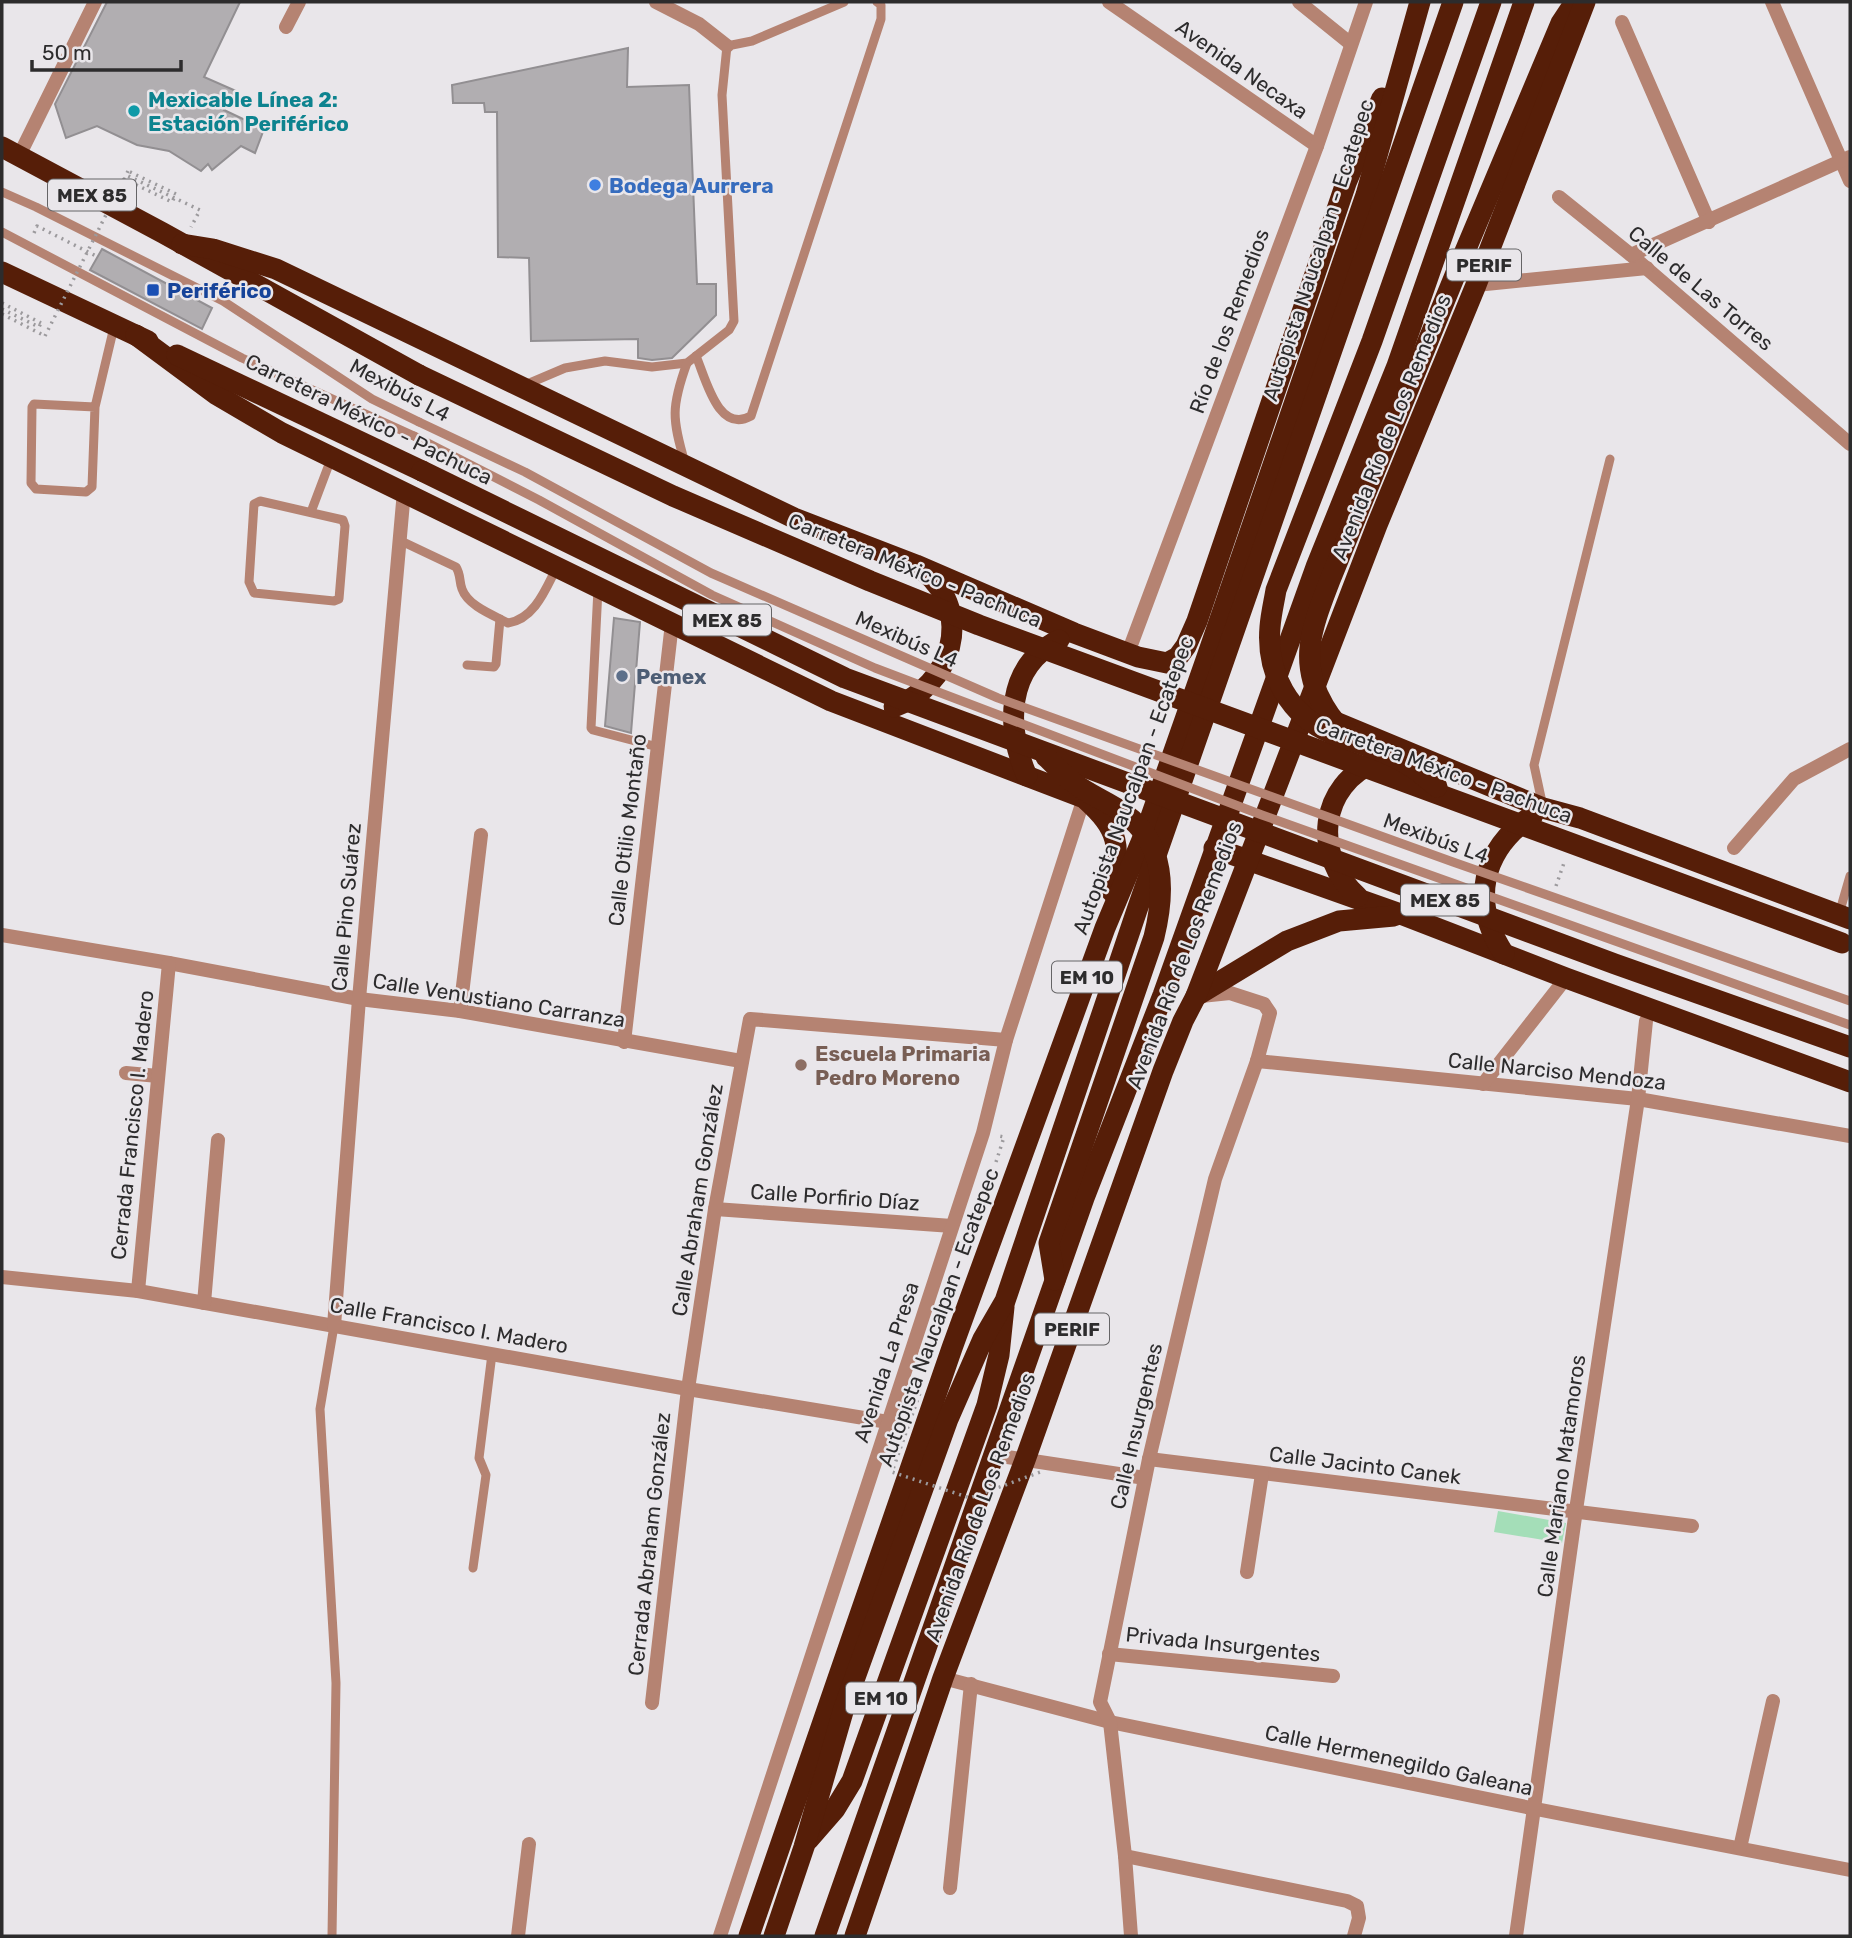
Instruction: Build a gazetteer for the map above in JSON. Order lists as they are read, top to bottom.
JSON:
{
  "streets": {
    "highway": [
      "MEX 85",
      "Autopista Naucalpan - Ecatepec",
      "PERIF",
      "Carretera México - Pachuca",
      "Avenida Río de Los Remedios",
      "EM 10"
    ],
    "street": [
      "Avenida Necaxa",
      "Calle de Las Torres",
      "Río de los Remedios",
      "Calle Otilio Montaño",
      "Calle Pino Suárez",
      "Calle Venustiano Carranza",
      "Calle Narciso Mendoza",
      "Cerrada Francisco I. Madero",
      "Calle Porfirio Díaz",
      "Calle Abraham González",
      "Calle Francisco I. Madero",
      "Avenida La Presa",
      "Calle Insurgentes",
      "Calle Jacinto Canek",
      "Calle Mariano Matamoros",
      "Cerrada Abraham González",
      "Privada Insurgentes",
      "Calle Hermenegildo Galeana"
    ],
    "lane": ["Mexibús L4"]
  },
  "crossings": [
    ["Avenida Necaxa", "Río de los Remedios"],
    ["Avenida Río de Los Remedios", "Calle Insurgentes"],
    ["Avenida Río de Los Remedios", "Calle Hermenegildo Galeana"],
    ["Calle Otilio Montaño", "Calle Venustiano Carranza"],
    ["Calle Pino Suárez", "Calle Venustiano Carranza"],
    ["Calle Pino Suárez", "Calle Francisco I. Madero"],
    ["Calle Venustiano Carranza", "Cerrada Francisco I. Madero"],
    ["Calle Venustiano Carranza", "Calle Abraham González"],
    ["Calle Narciso Mendoza", "Calle Insurgentes"],
    ["Calle Narciso Mendoza", "Calle Mariano Matamoros"],
    ["Cerrada Francisco I. Madero", "Calle Francisco I. Madero"],
    ["Calle Porfirio Díaz", "Calle Abraham González"],
    ["Calle Porfirio Díaz", "Avenida La Presa"],
    ["Calle Abraham González", "Calle Francisco I. Madero"],
    ["Calle Abraham González", "Avenida La Presa"],
    ["Calle Abraham González", "Cerrada Abraham González"],
    ["Calle Francisco I. Madero", "Avenida La Presa"],
    ["Calle Francisco I. Madero", "Cerrada Abraham González"],
    ["Calle Insurgentes", "Calle Jacinto Canek"],
    ["Calle Insurgentes", "Privada Insurgentes"],
    ["Calle Insurgentes", "Calle Hermenegildo Galeana"],
    ["Calle Jacinto Canek", "Calle Mariano Matamoros"],
    ["Calle Mariano Matamoros", "Calle Hermenegildo Galeana"]
  ],
  "places": {
    "other": [
      "Mexicable Línea 2: Estación Periférico",
      "Bodega Aurrera",
      "Pemex",
      "Escuela Primaria Pedro Moreno"
    ],
    "transit": ["Periférico"]
  },
  "scale_bar": "50 m"
}
